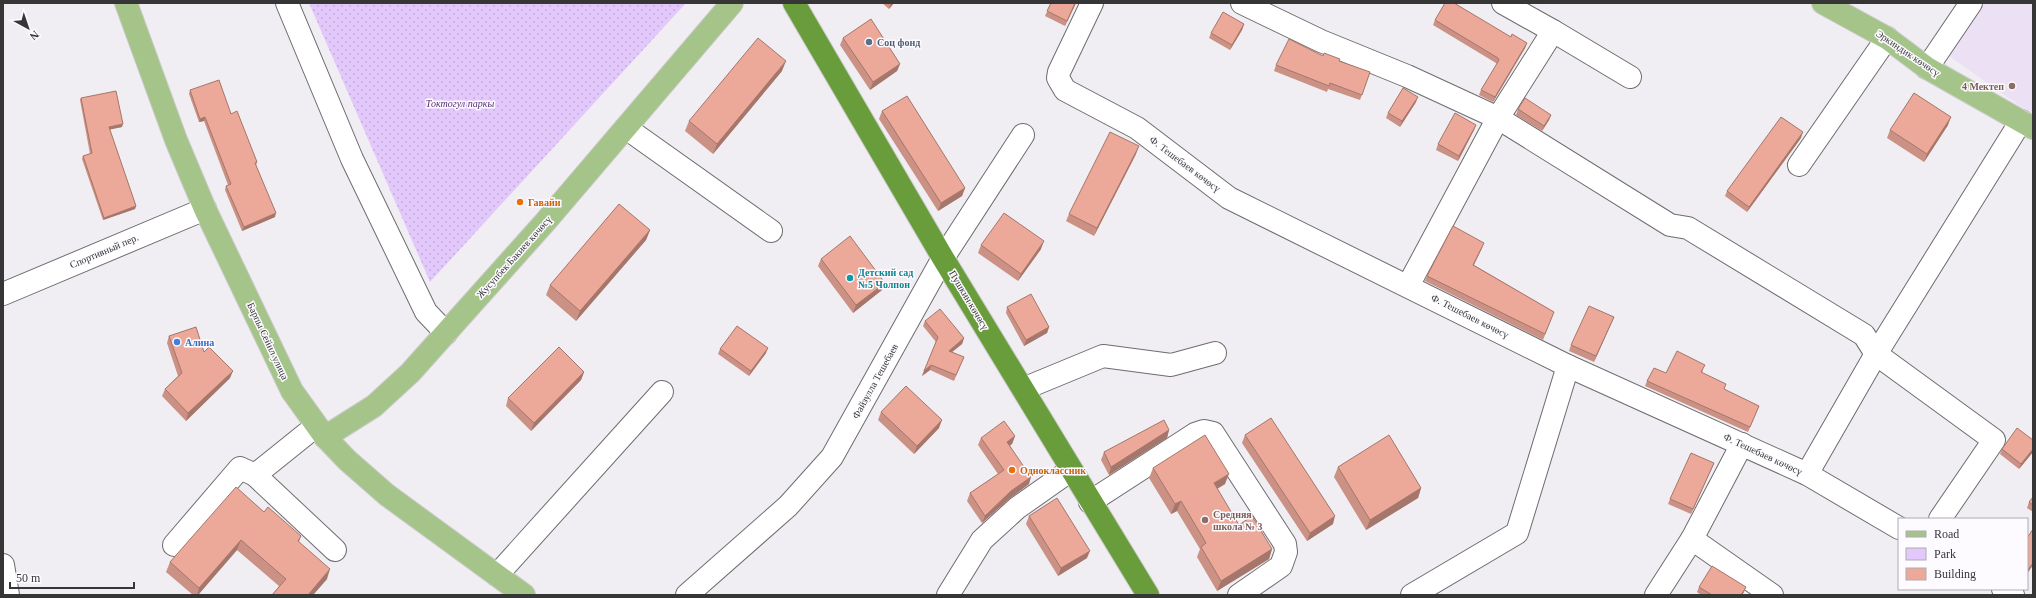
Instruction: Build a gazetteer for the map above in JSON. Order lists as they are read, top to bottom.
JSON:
{
  "streets": {
    "highway": ["Пушкин көчөсү"],
    "main road": ["Эркиндик көчөсү", "Жусупбек Бакиев көчөсү", "Барпы Сейил улица"],
    "street": ["Ф. Тешебаев көчөсү", "Спортивный пер.", "Файзулла Тешебаев"]
  },
  "crossings": [
    ["Спортивный пер.", "Барпы Сейил улица"],
    ["Жусупбек Бакиев көчөсү", "Барпы Сейил улица"],
    ["Пушкин көчөсү", "Файзулла Тешебаев"]
  ],
  "parks": ["Токтогул паркы"],
  "places": [
    "Соц фонд",
    "4 Мектеп",
    "Гавайи",
    "Детский сад №5 Чолпон",
    "Алина",
    "Одноклассник",
    "Средняя школа № 3"
  ],
  "legend": ["Road", "Park", "Building"],
  "scale_bar": "50 m",
  "north": "bottom right"
}
